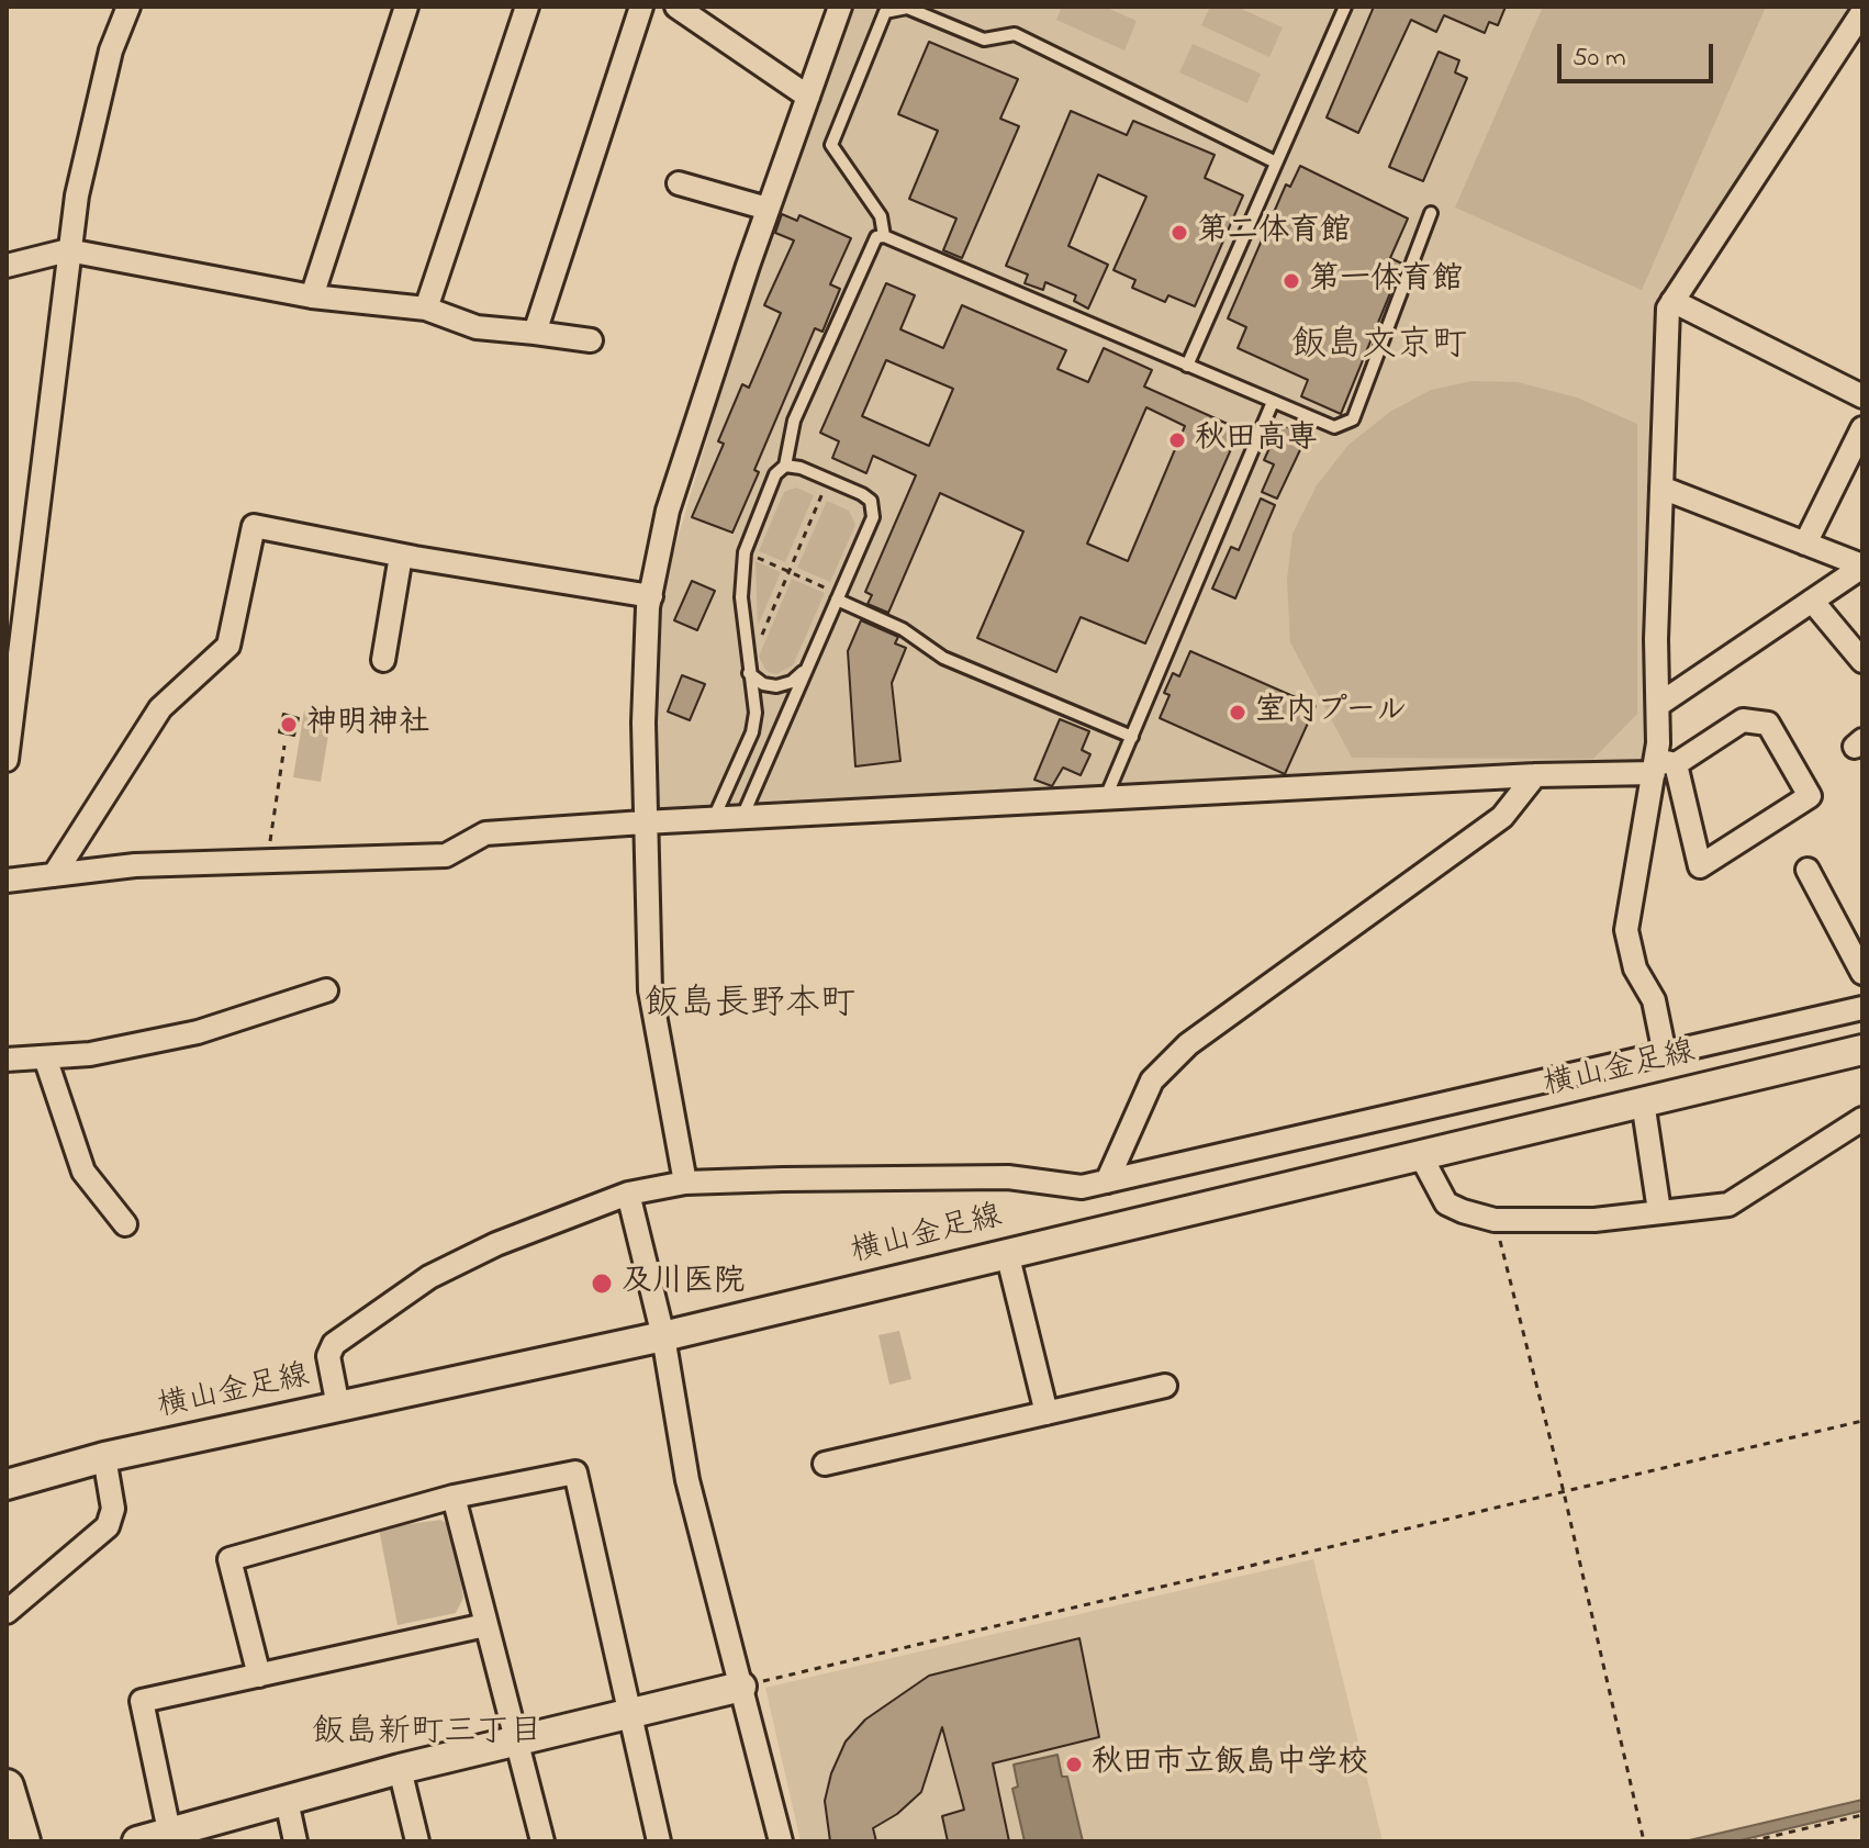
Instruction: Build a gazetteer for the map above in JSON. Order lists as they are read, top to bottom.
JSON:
{
  "streets": {
    "street": ["横山金足線"]
  },
  "districts": ["飯島文京町", "飯島長野本町", "飯島新町三丁目"],
  "places": [
    "第二体育館",
    "第一体育館",
    "秋田高専",
    "室内プール",
    "神明神社",
    "及川医院",
    "秋田市立飯島中学校"
  ],
  "scale_bar": "50 m"
}
